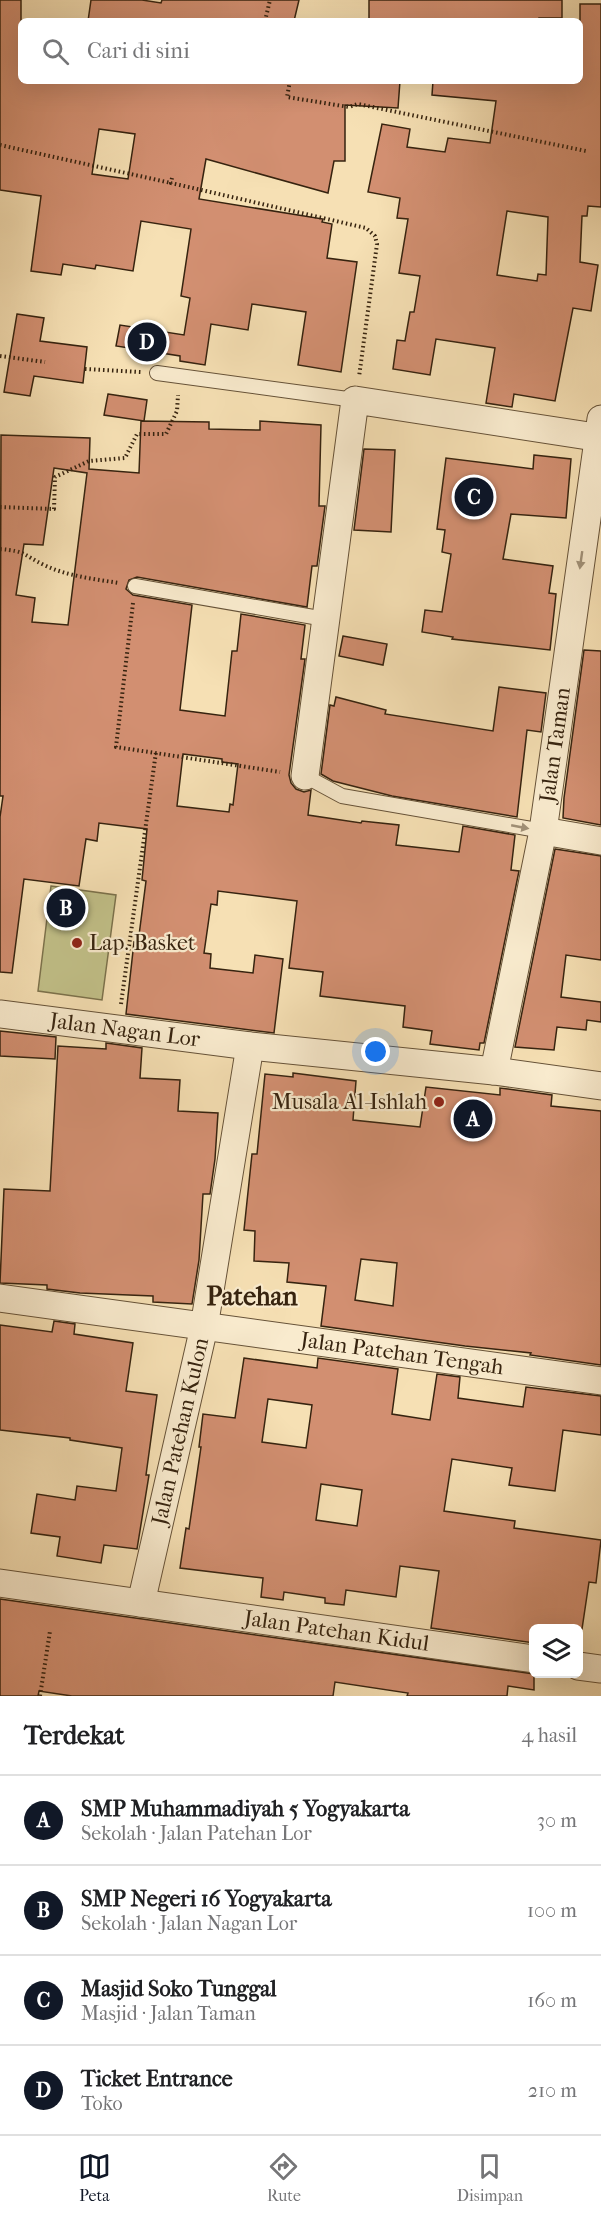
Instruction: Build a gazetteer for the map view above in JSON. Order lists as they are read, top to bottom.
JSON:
{
  "streets": {
    "street": [
      "Jalan Taman",
      "Jalan Nagan Lor",
      "Jalan Patehan Tengah",
      "Jalan Patehan Kulon",
      "Jalan Patehan Kidul"
    ]
  },
  "crossings": [
    ["Jalan Taman", "Jalan Nagan Lor"],
    ["Jalan Nagan Lor", "Jalan Patehan Kulon"],
    ["Jalan Patehan Tengah", "Jalan Patehan Kulon"],
    ["Jalan Patehan Kulon", "Jalan Patehan Kidul"]
  ],
  "one_way": ["Jalan Taman"],
  "districts": ["Patehan"],
  "places": ["Lap. Basket", "Musala Al-Ishlah"],
  "page": {
    "search": "Cari di sini",
    "pins": [
      "D",
      "C",
      "B",
      "A"
    ],
    "heading": ["Terdekat", "4 hasil"],
    "list": [
      {
        "mark": "A",
        "name": "SMP Muhammadiyah 5 Yogyakarta",
        "note": "Sekolah · Jalan Patehan Lor",
        "value": "30 m"
      },
      {
        "mark": "B",
        "name": "SMP Negeri 16 Yogyakarta",
        "note": "Sekolah · Jalan Nagan Lor",
        "value": "100 m"
      },
      {
        "mark": "C",
        "name": "Masjid Soko Tunggal",
        "note": "Masjid · Jalan Taman",
        "value": "160 m"
      },
      {
        "mark": "D",
        "name": "Ticket Entrance",
        "note": "Toko",
        "value": "210 m"
      }
    ],
    "nav": ["Peta", "Rute", "Disimpan"]
  }
}
